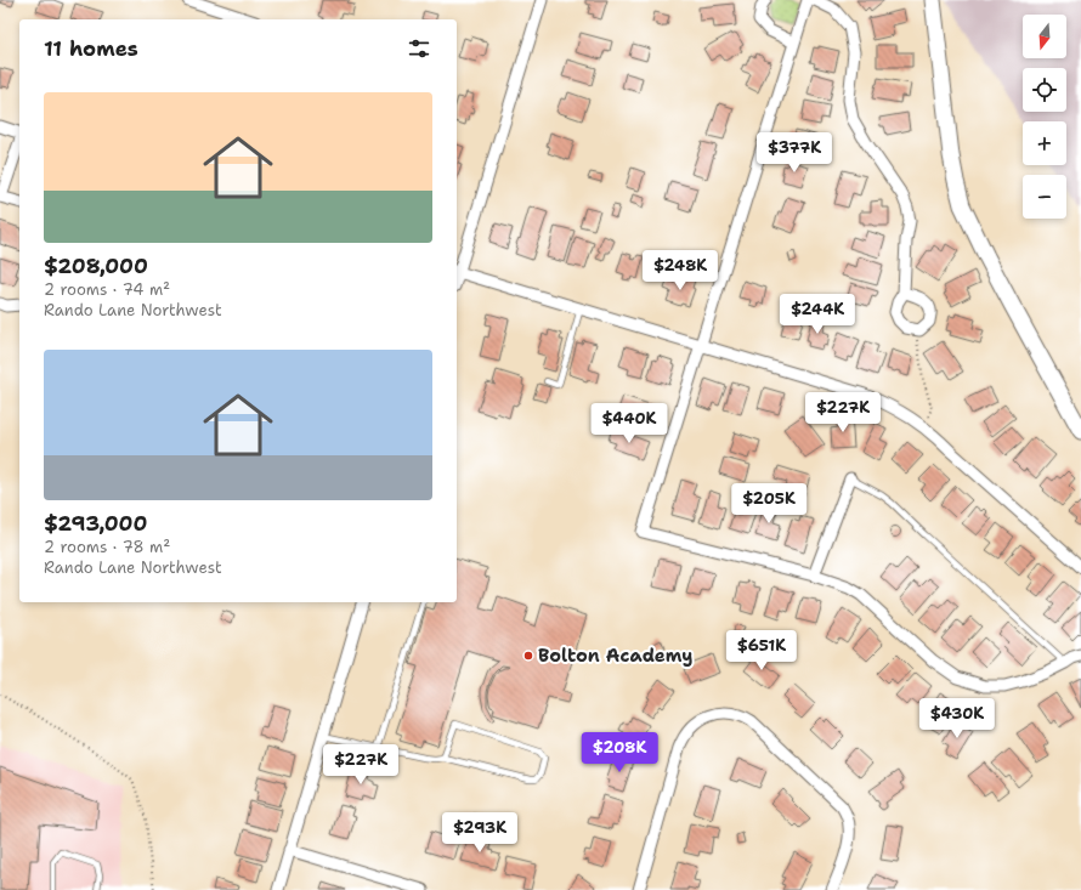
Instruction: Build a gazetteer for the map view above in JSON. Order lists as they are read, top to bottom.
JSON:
{
  "places": ["Bolton Academy"],
  "north": "bottom",
  "page": {
    "map_buttons": ["+", "−"],
    "heading": "11 homes",
    "list": [
      {
        "name": "$208,000",
        "note": "2 rooms · 74 m² · Rando Lane Northwest"
      },
      {
        "name": "$293,000",
        "note": "2 rooms · 78 m² · Rando Lane Northwest"
      }
    ],
    "price": [
      "$377K",
      "$248K",
      "$244K",
      "$227K",
      "$440K",
      "$205K",
      "$651K",
      "$430K",
      "$208K",
      "$227K",
      "$293K"
    ]
  }
}
